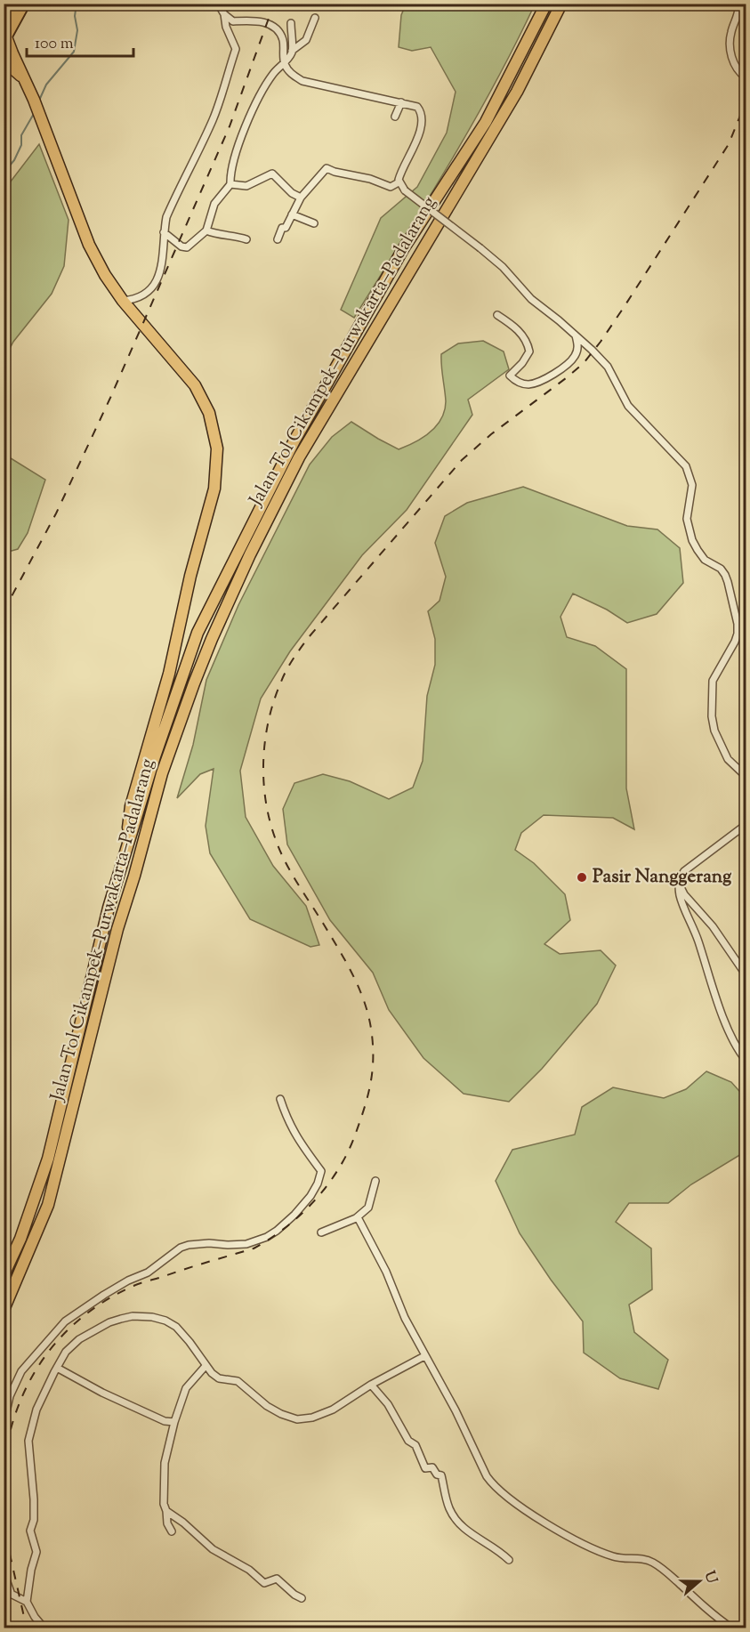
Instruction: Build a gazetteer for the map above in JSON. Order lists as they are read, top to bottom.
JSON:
{
  "streets": {
    "highway": ["Jalan Tol Cikampek–Purwakarta–Padalarang"]
  },
  "places": ["Pasir Nanggerang"],
  "scale_bar": "100 m",
  "north": "right"
}
